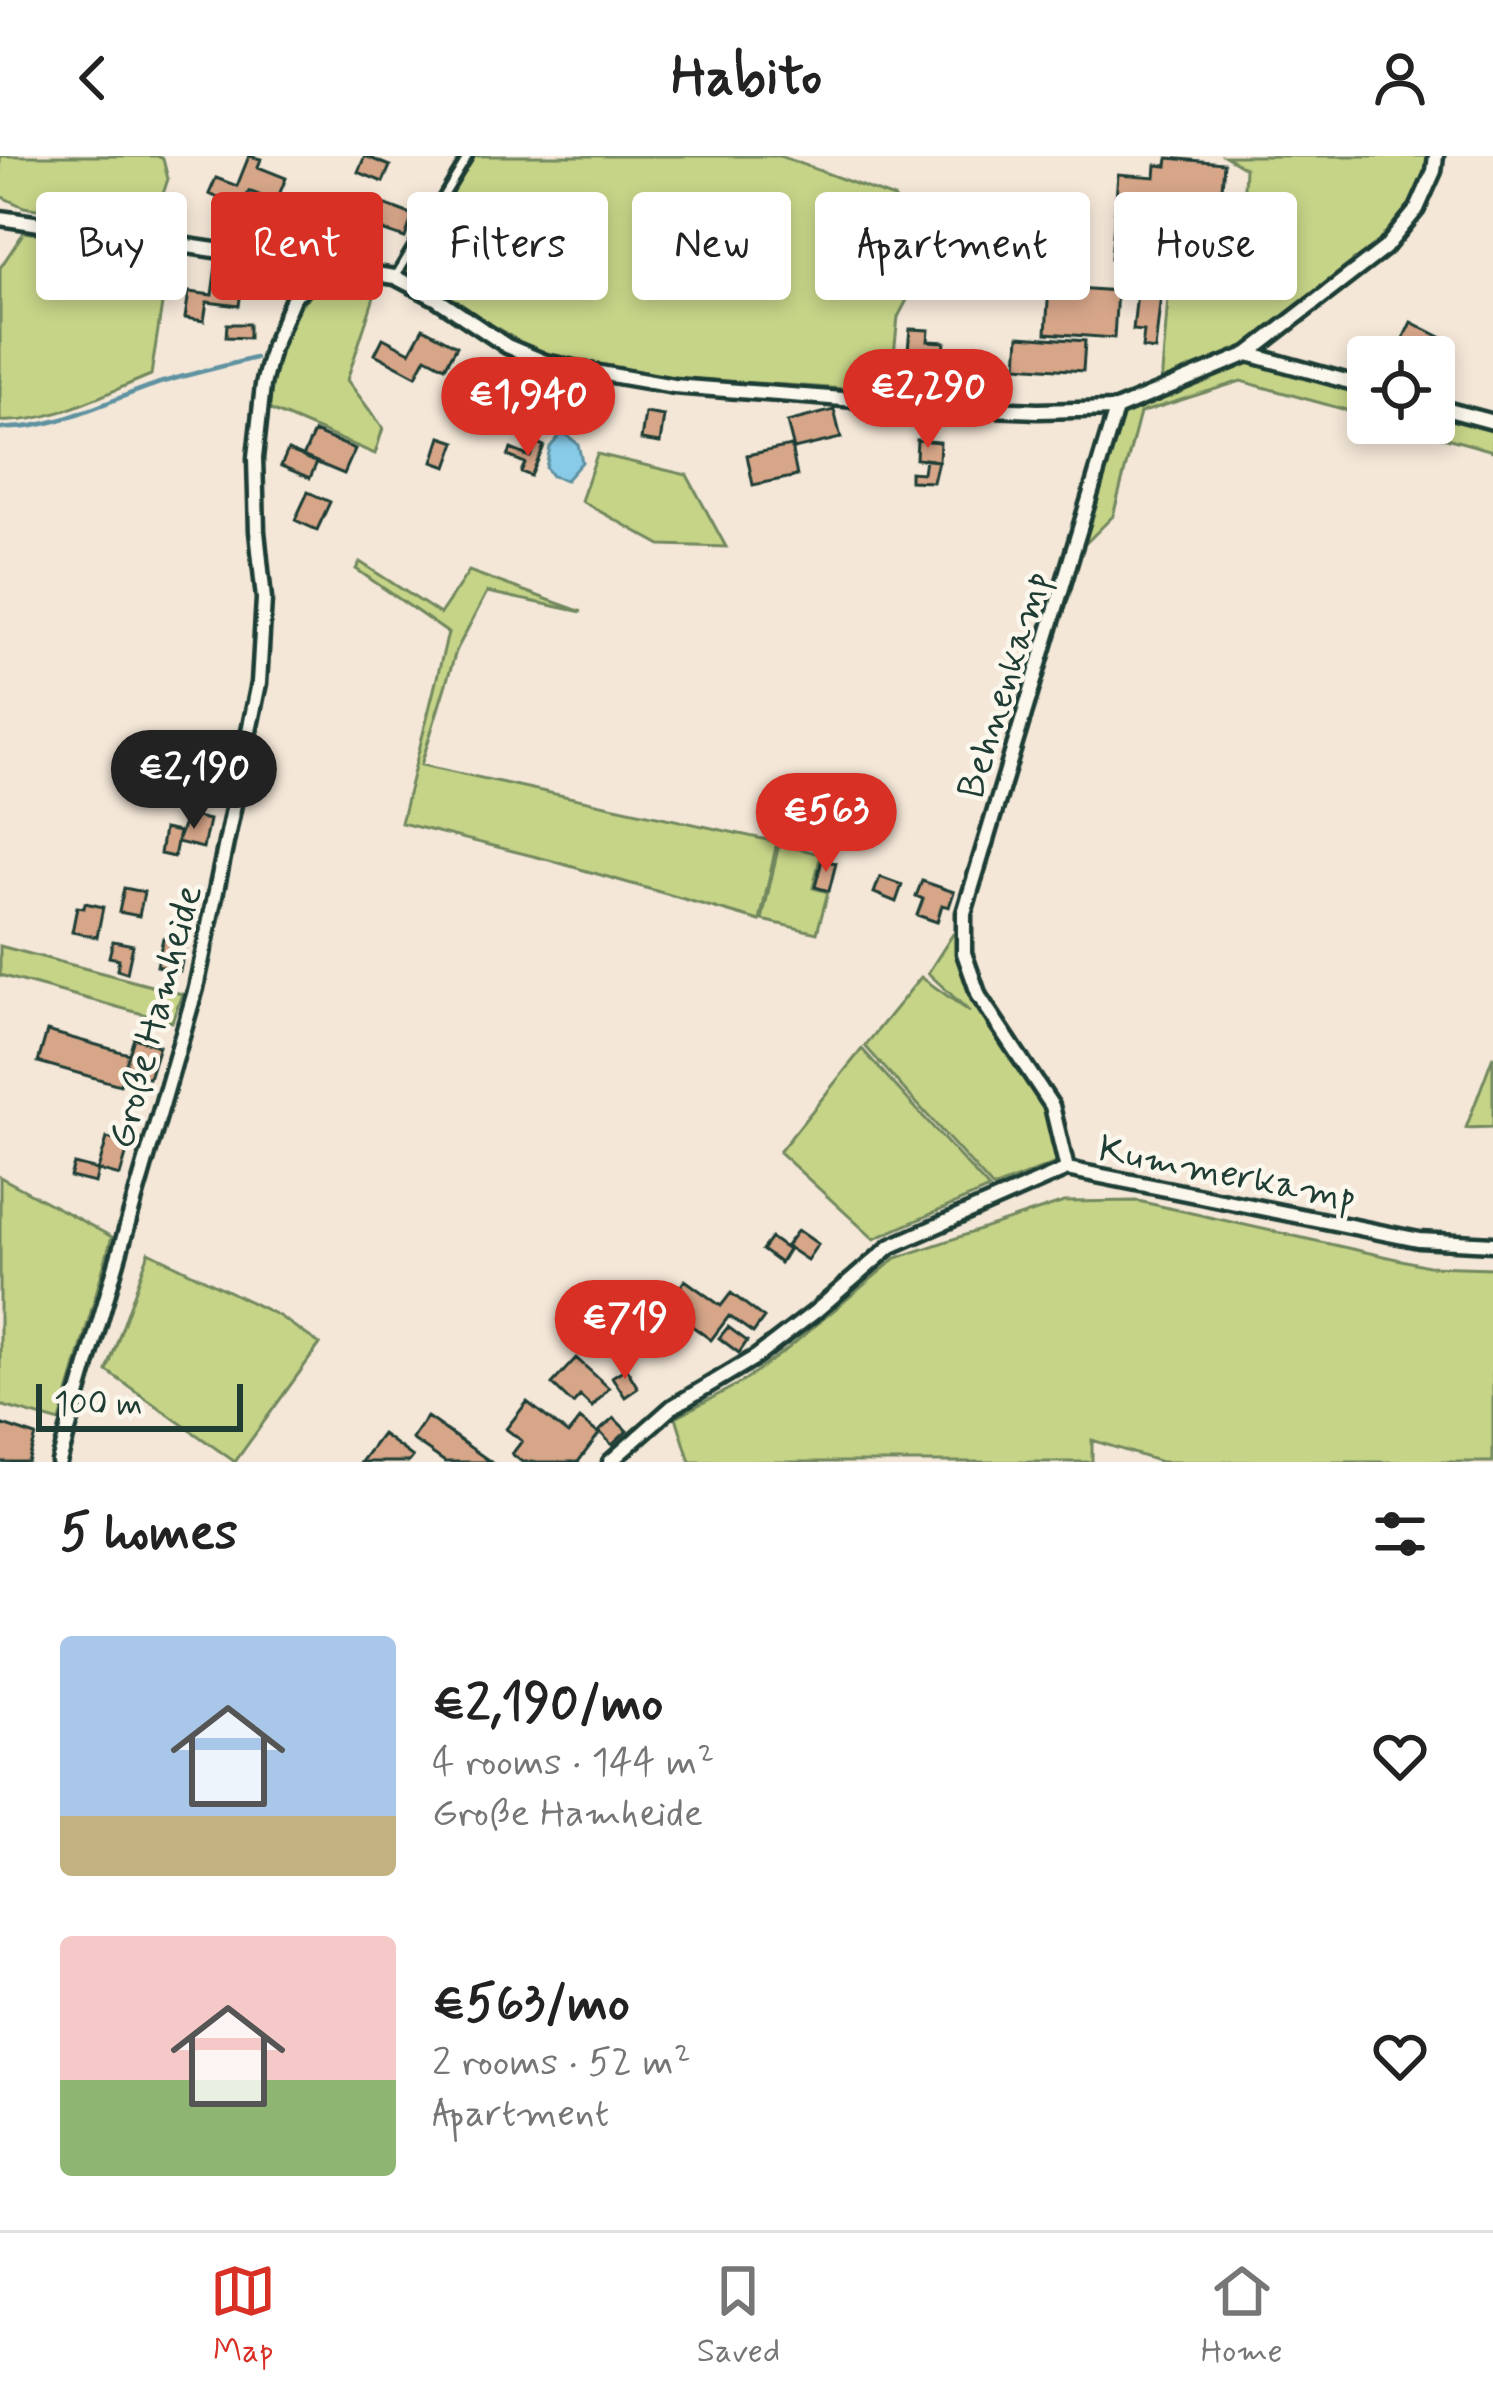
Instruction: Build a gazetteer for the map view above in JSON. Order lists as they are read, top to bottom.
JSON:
{
  "streets": {
    "street": ["Behnenkamp", "Große Hamheide", "Kummerkamp"]
  },
  "crossings": [
    ["Behnenkamp", "Kummerkamp"]
  ],
  "scale_bar": "100 m",
  "page": {
    "header": "Habito",
    "chip": [
      "Buy",
      "Rent",
      "Filters",
      "New",
      "Apartment",
      "House"
    ],
    "price": [
      "€2,290",
      "€1,940",
      "€2,190",
      "€563",
      "€719"
    ],
    "scale": "100 m",
    "heading": "5 homes",
    "list": [
      {
        "name": "€2,190/mo",
        "note": "4 rooms · 144 m² · Große Hamheide"
      },
      {
        "name": "€563/mo",
        "note": "2 rooms · 52 m² · Apartment"
      }
    ],
    "tabs": ["Map", "Saved", "Home"]
  }
}
